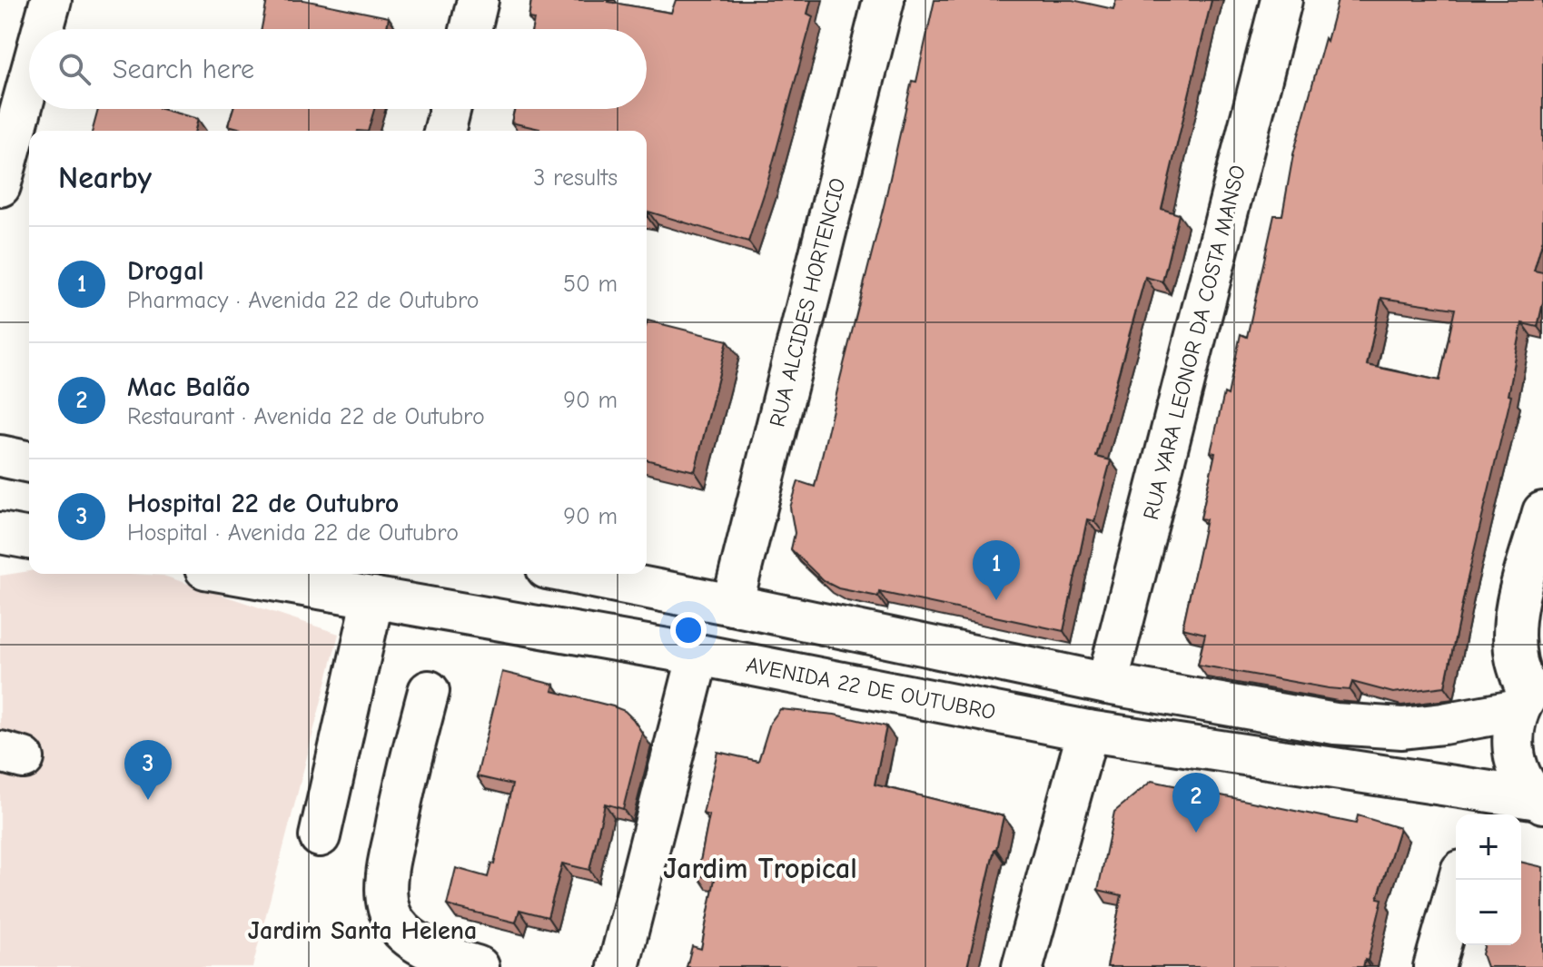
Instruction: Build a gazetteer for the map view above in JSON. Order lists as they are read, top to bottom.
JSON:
{
  "streets": {
    "street": ["RUA ALCIDES HORTENCIO", "RUA YARA LEONOR DA COSTA MANSO", "AVENIDA 22 DE OUTUBRO"]
  },
  "districts": ["Jardim Tropical", "Jardim Santa Helena"],
  "page": {
    "search": "Search here",
    "heading": ["Nearby", "3 results"],
    "list": [
      {
        "mark": "1",
        "name": "Drogal",
        "note": "Pharmacy · Avenida 22 de Outubro",
        "value": "50 m"
      },
      {
        "mark": "2",
        "name": "Mac Balão",
        "note": "Restaurant · Avenida 22 de Outubro",
        "value": "90 m"
      },
      {
        "mark": "3",
        "name": "Hospital 22 de Outubro",
        "note": "Hospital · Avenida 22 de Outubro",
        "value": "90 m"
      }
    ],
    "pins": ["1", "3", "2"],
    "map_buttons": ["+", "−"]
  }
}
